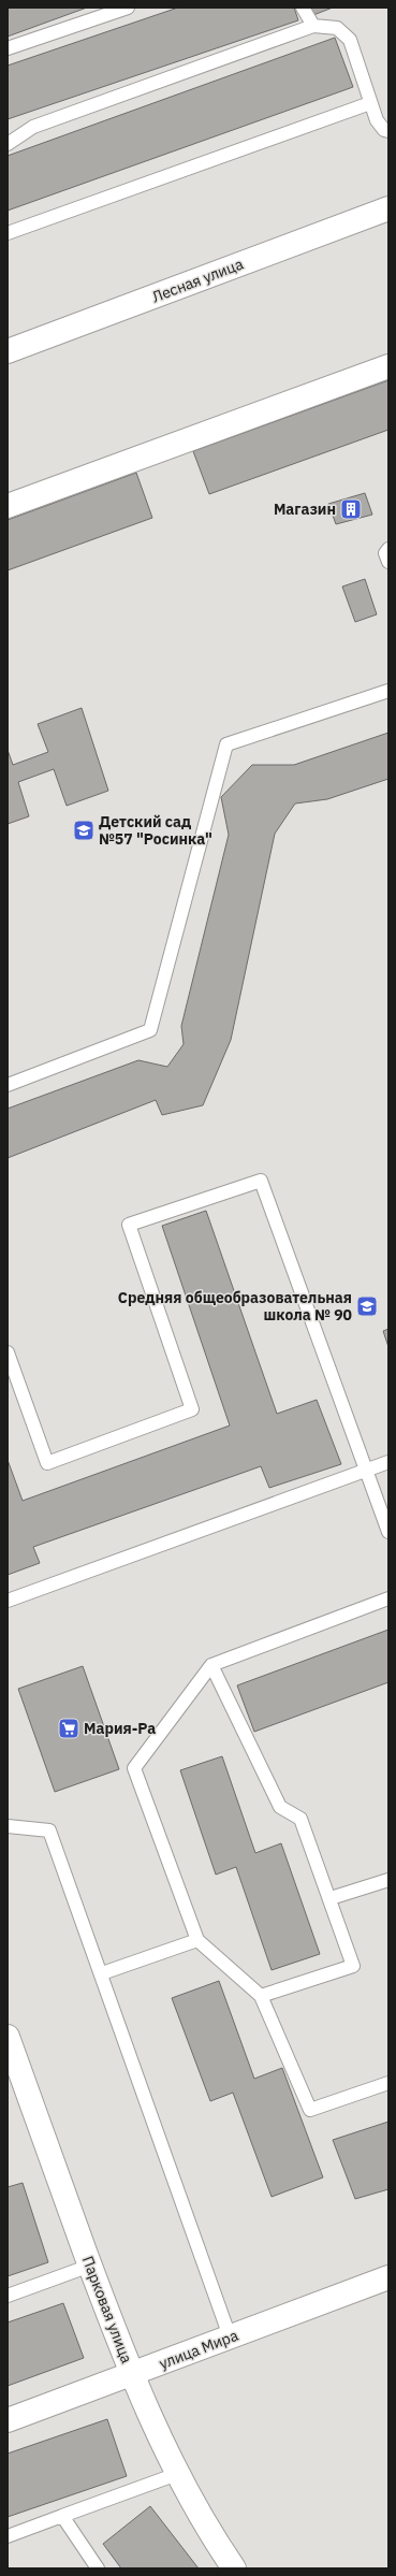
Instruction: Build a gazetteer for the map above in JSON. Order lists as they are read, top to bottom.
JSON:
{
  "streets": {
    "street": ["Лесная улица", "Парковая улица", "улица Мира"]
  },
  "crossings": [
    ["Парковая улица", "улица Мира"]
  ],
  "places": {
    "building": ["Магазин"],
    "school or university": ["Детский сад №57 \"Росинка\"", "Средняя общеобразовательная школа № 90"],
    "supermarket": ["Мария-Ра"]
  }
}
